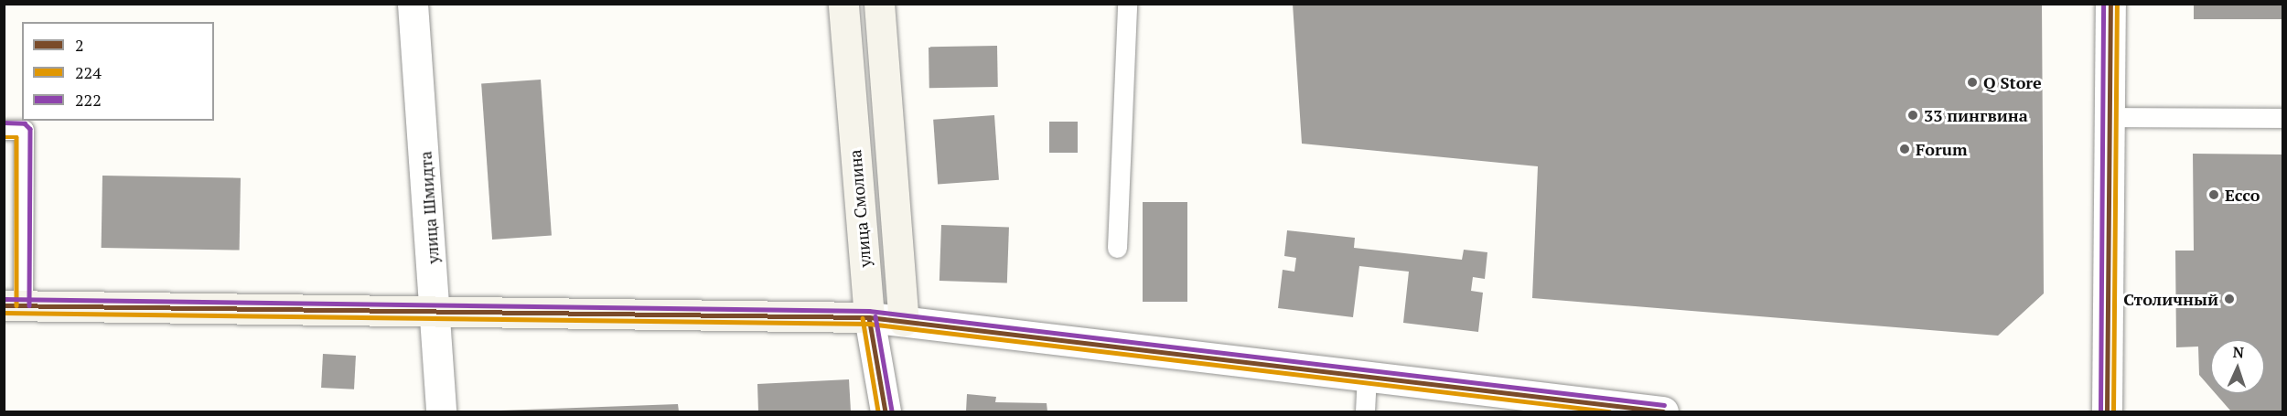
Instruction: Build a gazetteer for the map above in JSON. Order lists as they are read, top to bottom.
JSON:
{
  "streets": {
    "main road": ["улица Смолина"],
    "street": ["улица Шмидта"]
  },
  "places": [
    "Q Store",
    "33 пингвина",
    "Forum",
    "Ecco",
    "Столичный"
  ],
  "lines": ["transit line 2", "transit line 224", "transit line 222"],
  "legend": ["2", "224", "222"],
  "north": "top"
}
